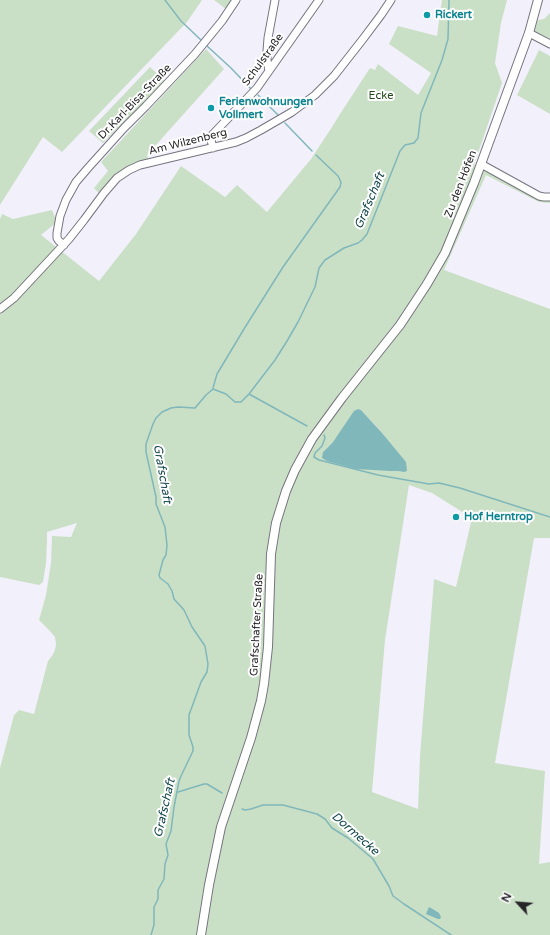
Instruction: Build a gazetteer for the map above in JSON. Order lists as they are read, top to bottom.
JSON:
{
  "streets": {
    "street": [
      "Schulstraße",
      "Dr.Karl-Bisa-Straße",
      "Am Wilzenberg",
      "Zu den Höfen",
      "Grafschafter Straße"
    ]
  },
  "crossings": [
    ["Schulstraße", "Am Wilzenberg"],
    ["Dr.Karl-Bisa-Straße", "Am Wilzenberg"],
    ["Zu den Höfen", "Grafschafter Straße"]
  ],
  "water": ["Grafschaft", "Dormecke"],
  "parks": ["Ecke"],
  "places": ["Rickert", "Ferienwohnungen Vollmert", "Hof Herntrop"],
  "north": "top left"
}
